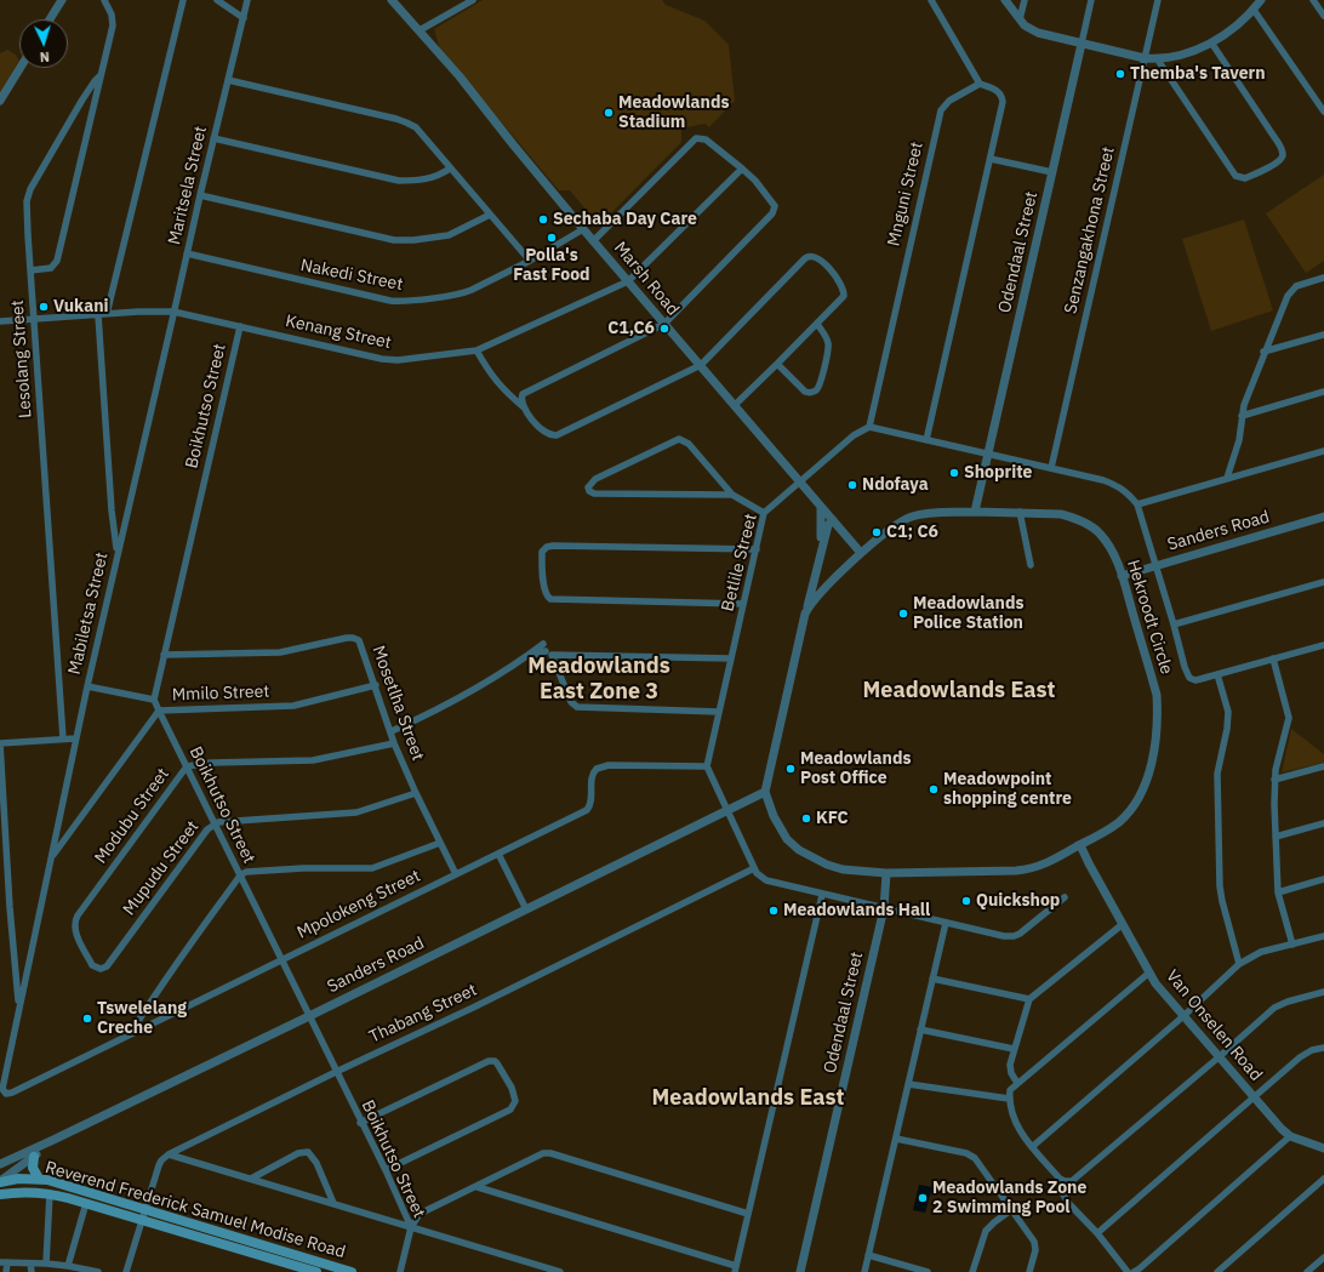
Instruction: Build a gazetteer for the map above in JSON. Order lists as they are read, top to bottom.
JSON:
{
  "streets": {
    "main road": ["Reverend Frederick Samuel Modise Road"],
    "street": [
      "Maritsela Street",
      "Mnguni Street",
      "Senzangakhona Street",
      "Odendaal Street",
      "Nakedi Street",
      "Marsh Road",
      "Kenang Street",
      "Lesolang Street",
      "Boikhutso Street",
      "Sanders Road",
      "Betlile Street",
      "Mabiletsa Street",
      "Hekroodt Circle",
      "Mmilo Street",
      "Mosetlha Street",
      "Modubu Street",
      "Mupudu Street",
      "Mpolokeng Street",
      "Thabang Street",
      "Van Onselen Road"
    ]
  },
  "crossings": [
    ["Maritsela Street", "Nakedi Street"],
    ["Maritsela Street", "Kenang Street"],
    ["Maritsela Street", "Mabiletsa Street"],
    ["Mnguni Street", "Betlile Street"],
    ["Odendaal Street", "Hekroodt Circle"],
    ["Nakedi Street", "Marsh Road"],
    ["Marsh Road", "Kenang Street"],
    ["Marsh Road", "Betlile Street"],
    ["Marsh Road", "Hekroodt Circle"],
    ["Kenang Street", "Lesolang Street"],
    ["Kenang Street", "Boikhutso Street"],
    ["Boikhutso Street", "Sanders Road"],
    ["Boikhutso Street", "Mmilo Street"],
    ["Boikhutso Street", "Mosetlha Street"],
    ["Boikhutso Street", "Modubu Street"],
    ["Boikhutso Street", "Mupudu Street"],
    ["Boikhutso Street", "Mpolokeng Street"],
    ["Boikhutso Street", "Thabang Street"],
    ["Sanders Road", "Hekroodt Circle"],
    ["Betlile Street", "Mpolokeng Street"],
    ["Mabiletsa Street", "Mmilo Street"],
    ["Hekroodt Circle", "Van Onselen Road"],
    ["Mmilo Street", "Mosetlha Street"],
    ["Mosetlha Street", "Modubu Street"],
    ["Mosetlha Street", "Mupudu Street"],
    ["Mosetlha Street", "Mpolokeng Street"],
    ["Modubu Street", "Mupudu Street"]
  ],
  "districts": ["Meadowlands East Zone 3", "Meadowlands East", "Meadowlands East"],
  "places": [
    "Themba's Tavern",
    "Meadowlands Stadium",
    "Sechaba Day Care",
    "Polla's Fast Food",
    "Vukani",
    "C1,C6",
    "Shoprite",
    "Ndofaya",
    "C1; C6",
    "Meadowlands Police Station",
    "Meadowlands Post Office",
    "Meadowpoint shopping centre",
    "KFC",
    "Quickshop",
    "Meadowlands Hall",
    "Tswelelang Creche",
    "Meadowlands Zone 2 Swimming Pool"
  ],
  "north": "bottom"
}
